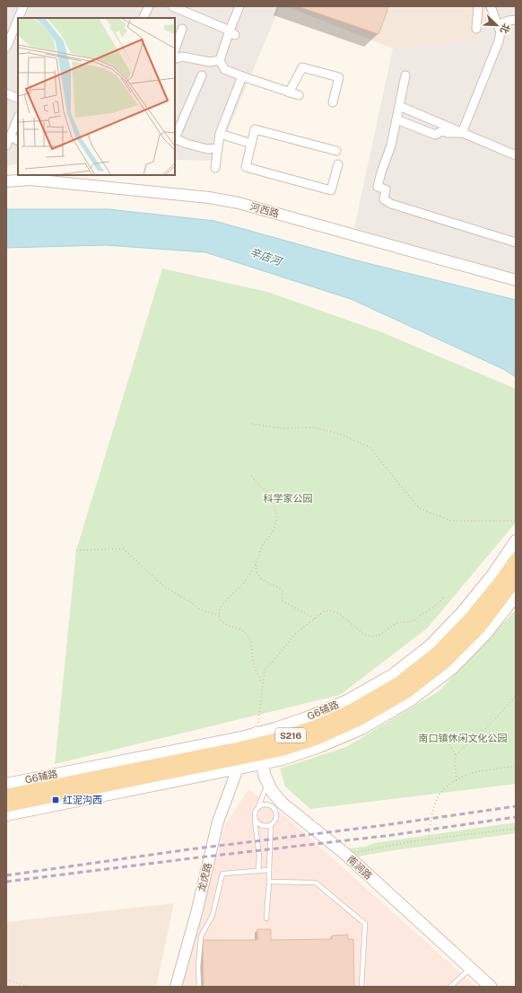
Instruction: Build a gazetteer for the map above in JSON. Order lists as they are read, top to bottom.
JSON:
{
  "streets": {
    "main road": ["G6辅路", "S216", "南涧路"],
    "street": ["河西路", "龙虎路"]
  },
  "crossings": [
    ["G6辅路", "南涧路"],
    ["G6辅路", "龙虎路"]
  ],
  "water": ["辛店河"],
  "parks": ["科学家公园", "南口镇休闲文化公园"],
  "places": {
    "transit": ["红泥沟西"]
  },
  "north": "bottom right"
}
